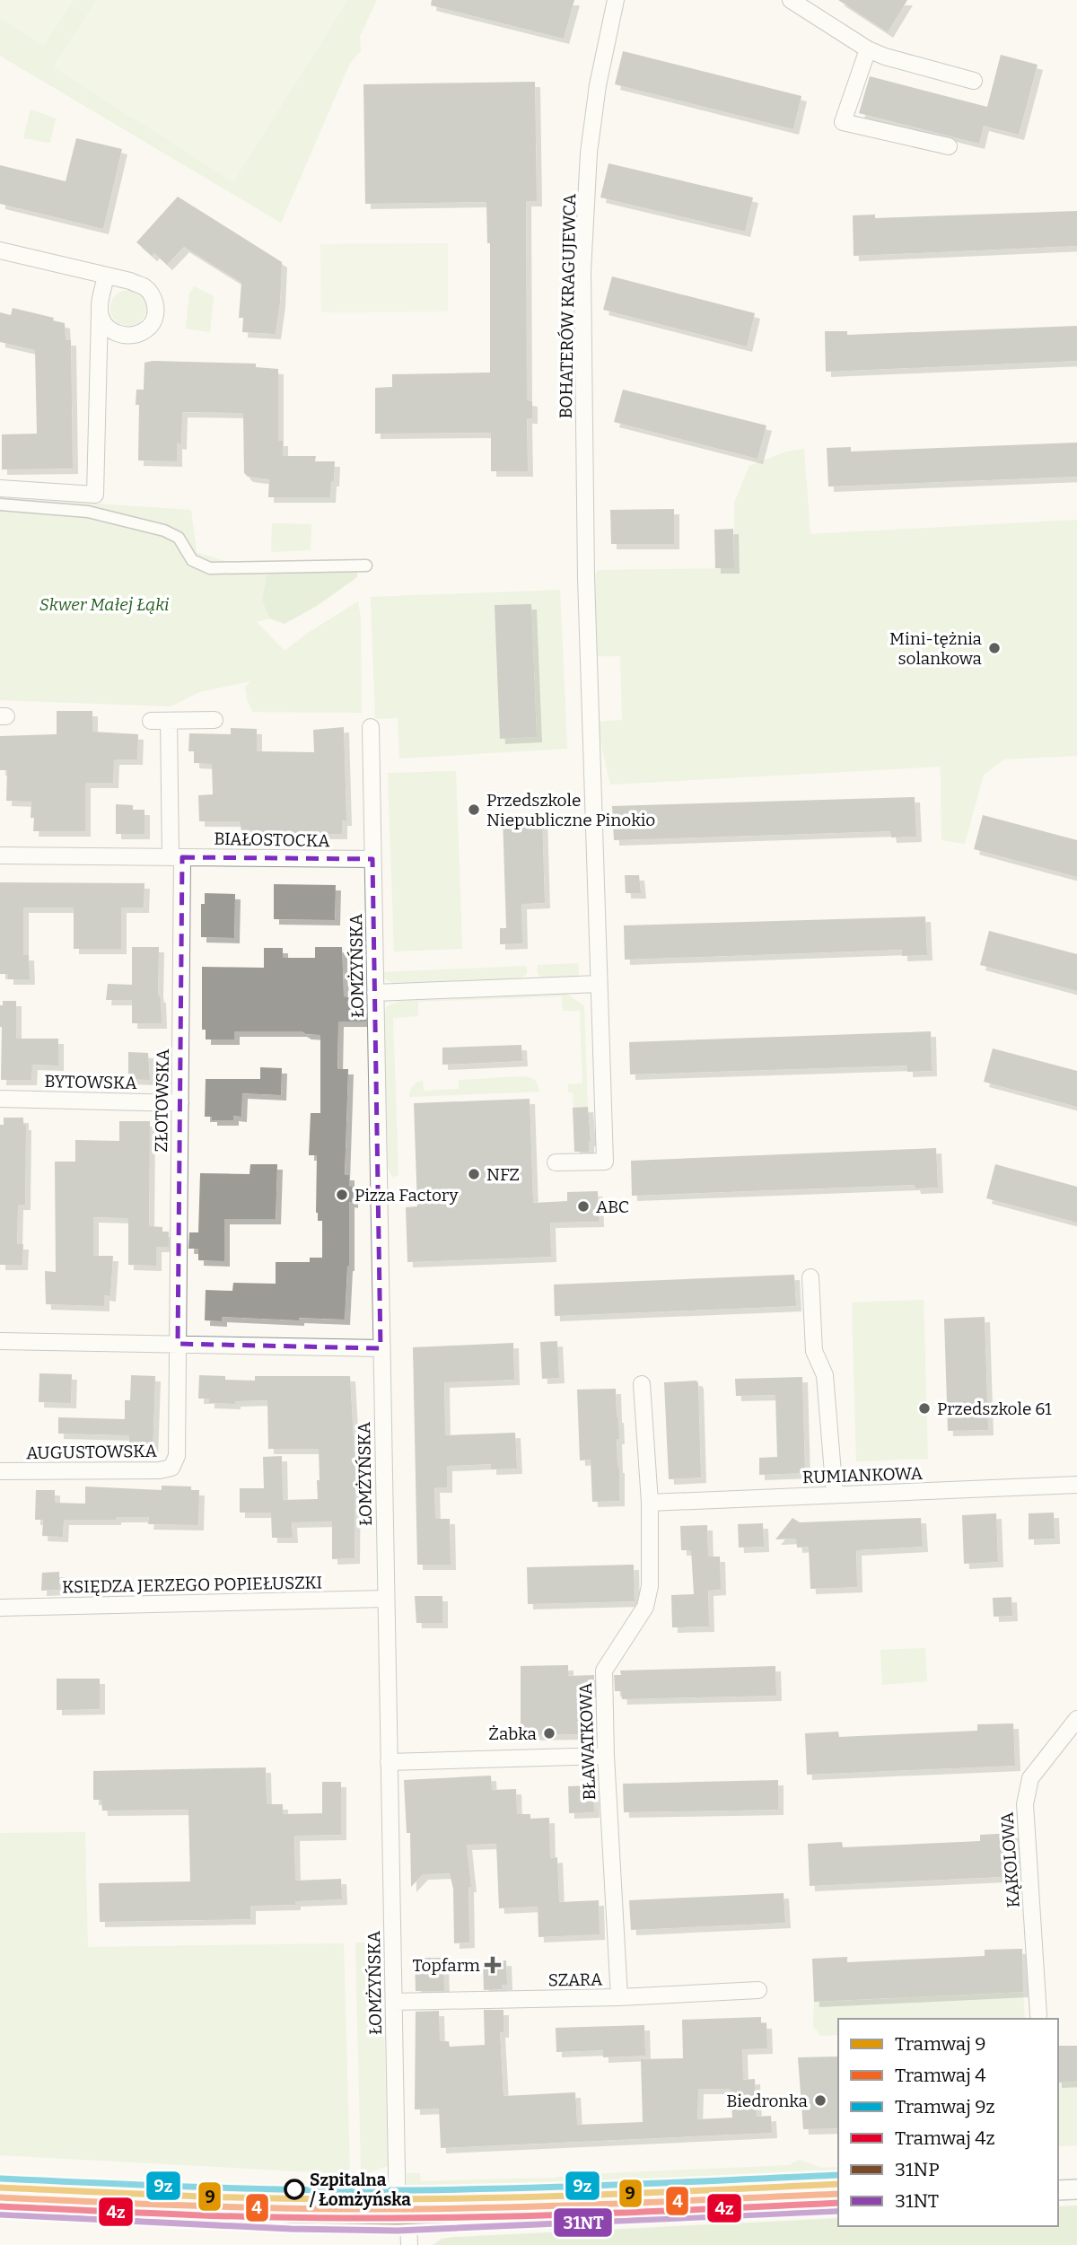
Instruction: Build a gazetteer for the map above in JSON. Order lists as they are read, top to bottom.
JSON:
{
  "streets": {
    "street": [
      "BOHATERÓW KRAGUJEWCA",
      "BIAŁOSTOCKA",
      "ŁOMŻYŃSKA",
      "BYTOWSKA",
      "ZŁOTOWSKA",
      "AUGUSTOWSKA",
      "RUMIANKOWA",
      "KSIĘDZA JERZEGO POPIEŁUSZKI",
      "BŁAWATKOWA",
      "KĄKOLOWA",
      "SZARA"
    ]
  },
  "crossings": [
    ["BIAŁOSTOCKA", "ŁOMŻYŃSKA"],
    ["BIAŁOSTOCKA", "ZŁOTOWSKA"],
    ["ŁOMŻYŃSKA", "KSIĘDZA JERZEGO POPIEŁUSZKI"],
    ["ŁOMŻYŃSKA", "SZARA"],
    ["BYTOWSKA", "ZŁOTOWSKA"],
    ["ZŁOTOWSKA", "AUGUSTOWSKA"],
    ["RUMIANKOWA", "BŁAWATKOWA"],
    ["BŁAWATKOWA", "SZARA"]
  ],
  "parks": ["Skwer Małej Łąki"],
  "places": {
    "other": [
      "Mini-tężnia solankowa",
      "Przedszkole Niepubliczne Pinokio",
      "NFZ",
      "Pizza Factory",
      "ABC",
      "Przedszkole 61",
      "Żabka",
      "Biedronka",
      "Szpitalna / Łomżyńska"
    ],
    "health": ["Topfarm"]
  },
  "lines": [
    "tram line 9z",
    "tram line 9",
    "tram line 4",
    "transit line 31NP",
    "tram line 4z",
    "transit line 31NT"
  ],
  "legend": [
    "Tramwaj 9",
    "Tramwaj 4",
    "Tramwaj 9z",
    "Tramwaj 4z",
    "31NP",
    "31NT"
  ]
}
